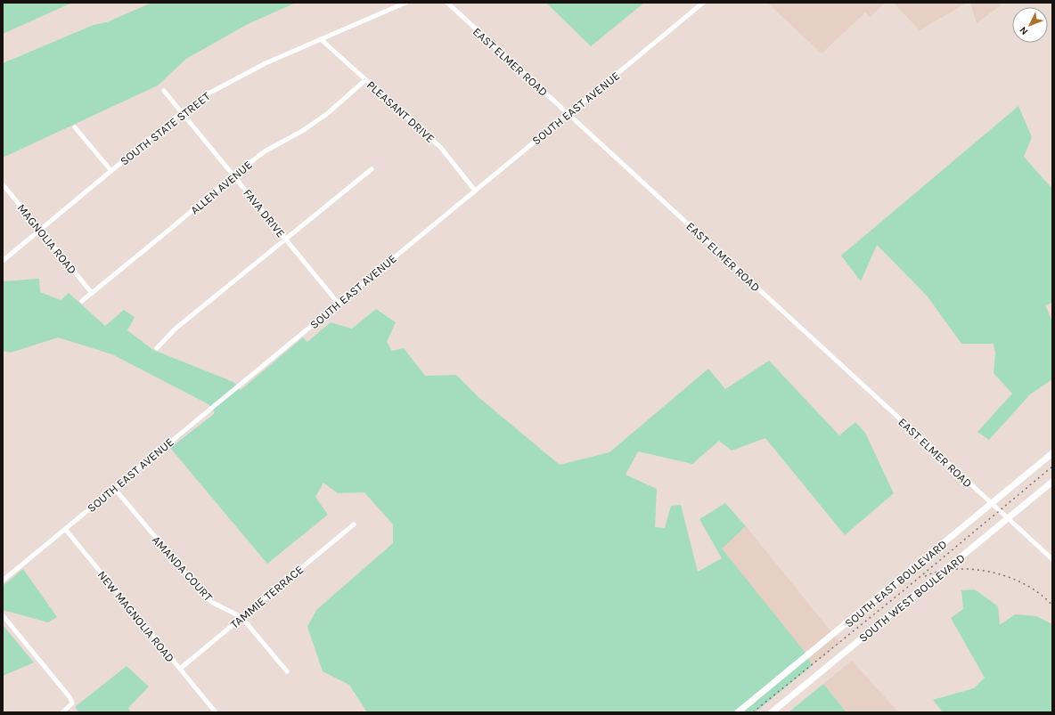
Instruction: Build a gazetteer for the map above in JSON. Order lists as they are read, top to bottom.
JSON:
{
  "streets": {
    "main road": ["SOUTH EAST BOULEVARD", "SOUTH WEST BOULEVARD"],
    "street": [
      "EAST ELMER ROAD",
      "SOUTH EAST AVENUE",
      "PLEASANT DRIVE",
      "SOUTH STATE STREET",
      "ALLEN AVENUE",
      "FAVA DRIVE",
      "MAGNOLIA ROAD",
      "AMANDA COURT",
      "TAMMIE TERRACE",
      "NEW MAGNOLIA ROAD"
    ]
  },
  "crossings": [
    ["EAST ELMER ROAD", "SOUTH EAST AVENUE"],
    ["EAST ELMER ROAD", "SOUTH EAST BOULEVARD"],
    ["EAST ELMER ROAD", "SOUTH WEST BOULEVARD"],
    ["SOUTH EAST AVENUE", "PLEASANT DRIVE"],
    ["SOUTH EAST AVENUE", "FAVA DRIVE"],
    ["SOUTH EAST AVENUE", "AMANDA COURT"],
    ["SOUTH EAST AVENUE", "NEW MAGNOLIA ROAD"],
    ["PLEASANT DRIVE", "SOUTH STATE STREET"],
    ["PLEASANT DRIVE", "ALLEN AVENUE"],
    ["SOUTH STATE STREET", "FAVA DRIVE"],
    ["SOUTH STATE STREET", "MAGNOLIA ROAD"],
    ["ALLEN AVENUE", "FAVA DRIVE"],
    ["ALLEN AVENUE", "MAGNOLIA ROAD"],
    ["AMANDA COURT", "TAMMIE TERRACE"],
    ["TAMMIE TERRACE", "NEW MAGNOLIA ROAD"]
  ],
  "north": "bottom left"
}
